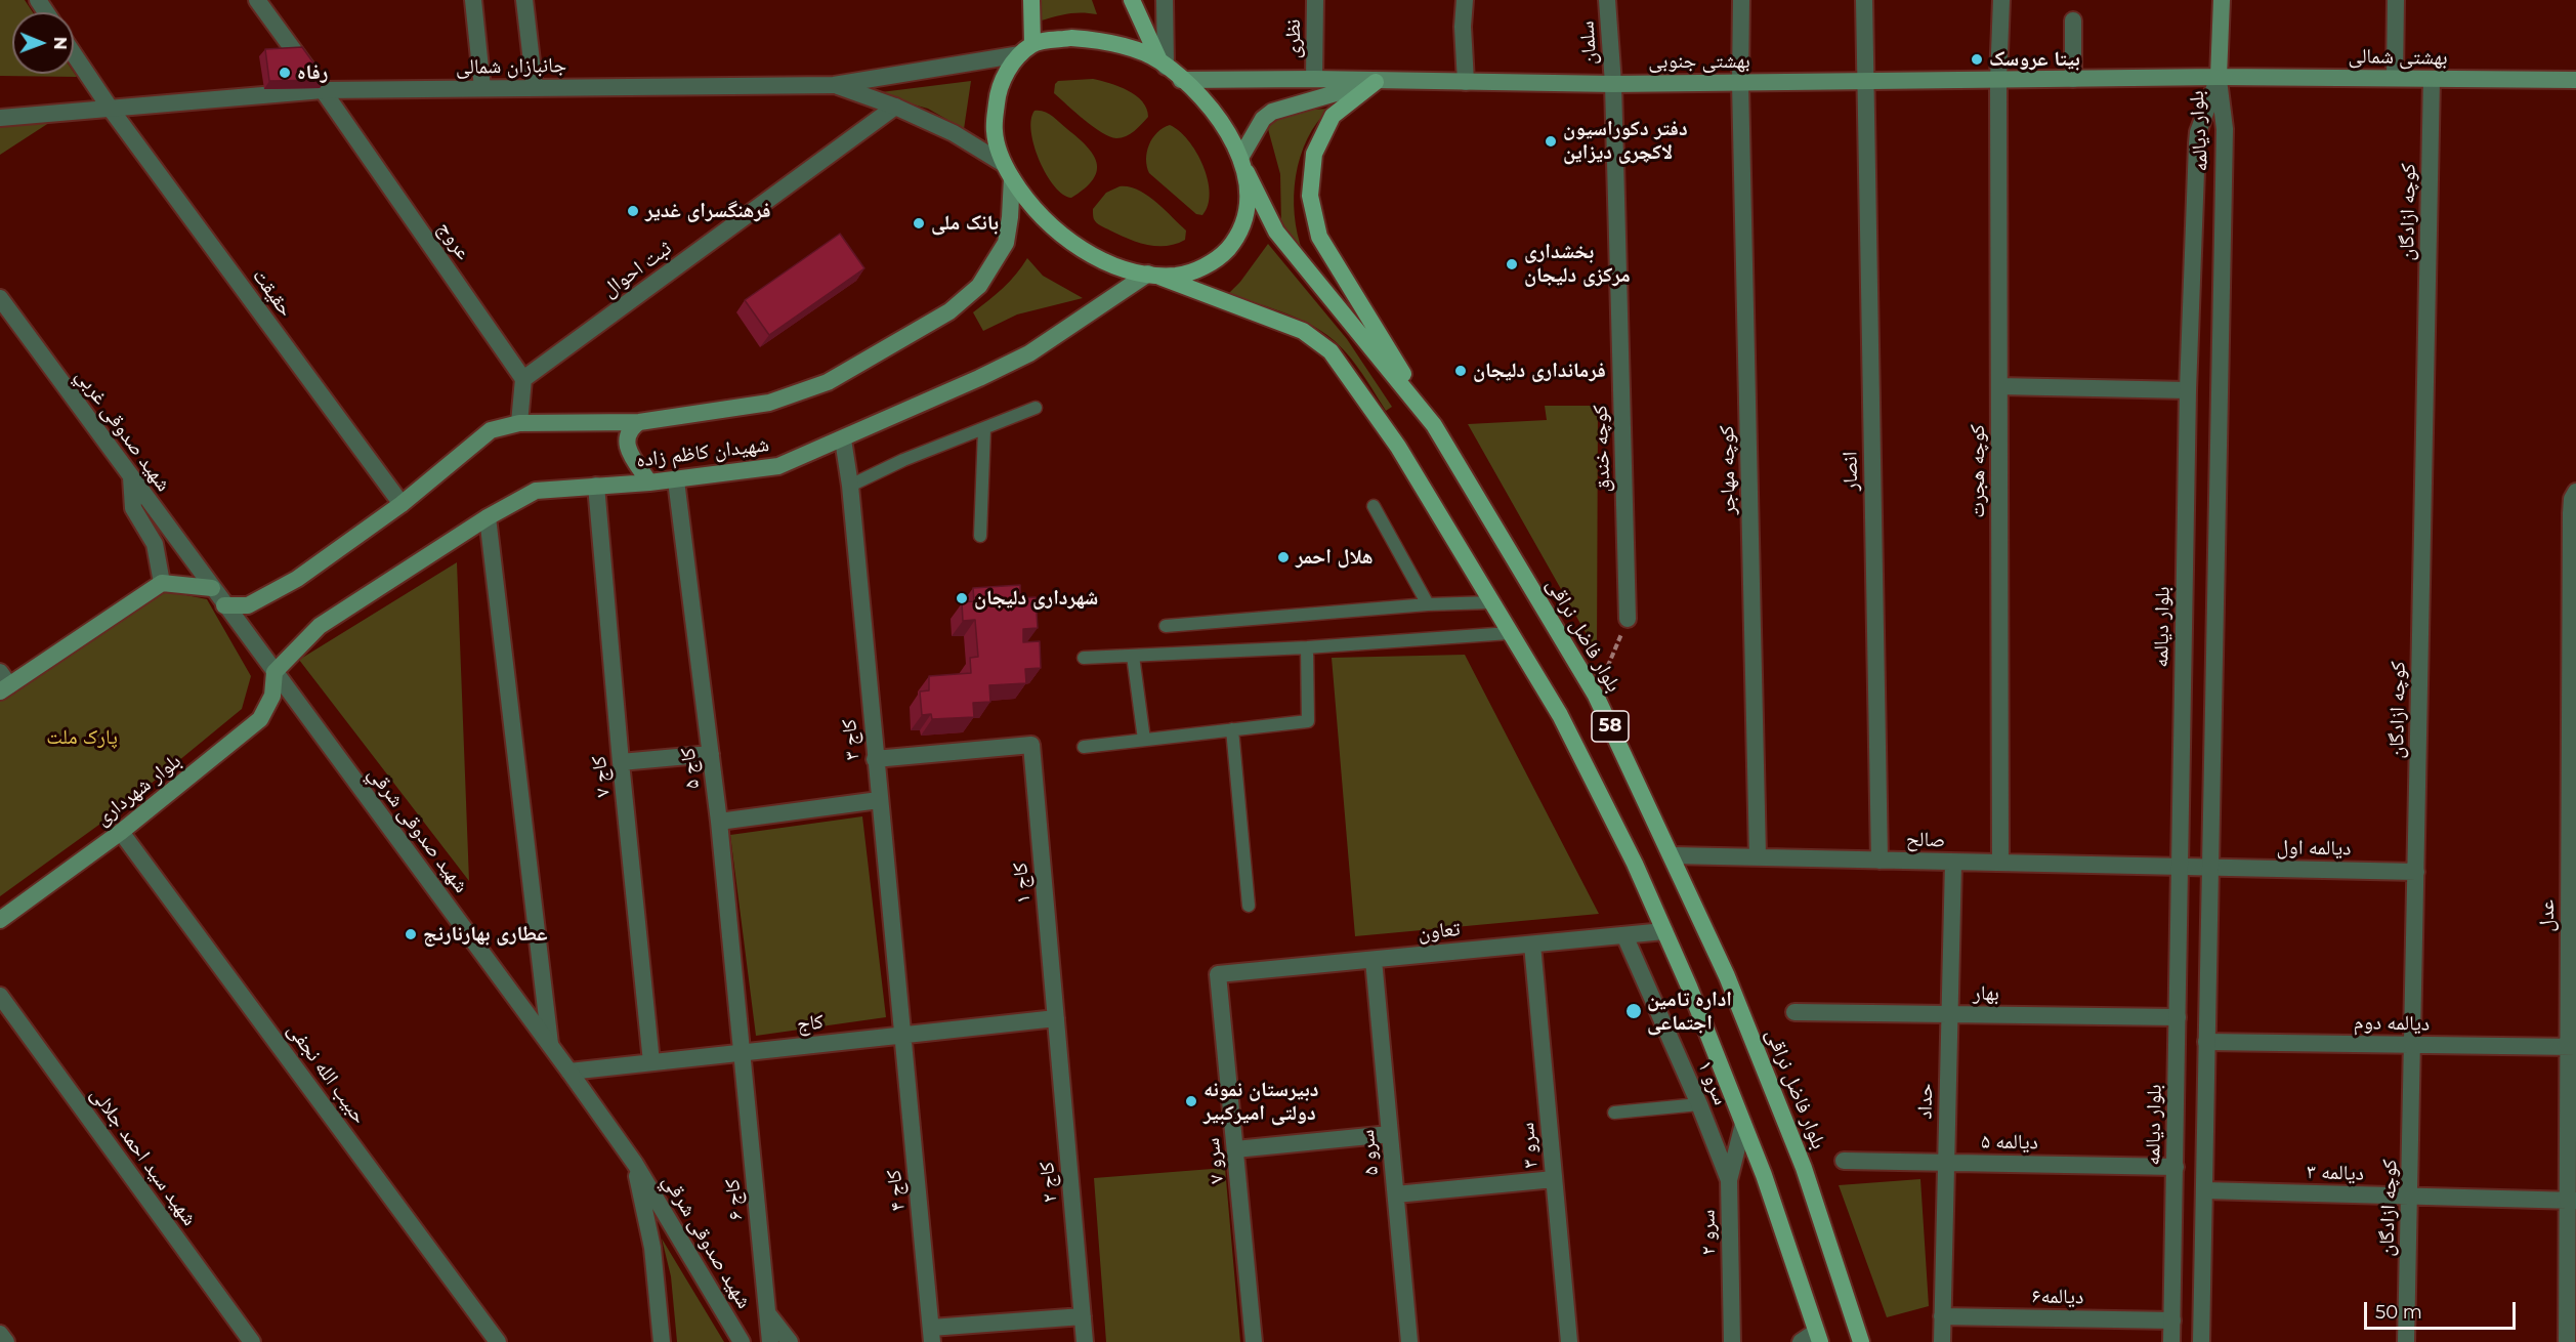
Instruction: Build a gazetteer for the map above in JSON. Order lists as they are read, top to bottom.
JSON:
{
  "streets": {
    "main road": [
      "بهشتی شمالی",
      "بهشتی جنوبی",
      "شهیدان کاظم زاده",
      "بلوار فاضل نراقی",
      "58",
      "بلوار شهرداری"
    ],
    "street": [
      "نظری",
      "سلمان",
      "جانبازان شمالی",
      "بلوار دیالمه",
      "کوچه ازادگان",
      "عروج",
      "ثبت احوال",
      "حقیقت",
      "شهید صدوقی غربي",
      "کوچه خندق",
      "کوچه مهاجر",
      "انصار",
      "کوچه هجرت",
      "کاج ۳",
      "کاج ۵",
      "کاج ۷",
      "شهید صدوقی شرقي",
      "صالح",
      "دیالمه اول",
      "کاج ۱",
      "عدل",
      "تعاون",
      "بهار",
      "کاج",
      "دیالمه دوم",
      "حبیب الله نجفی",
      "سرو ۱",
      "حداد",
      "دیالمه ۵",
      "سرو ۳",
      "سرو ۵",
      "شهید سید احمد جلالی",
      "سرو ۷",
      "دیالمه ۳",
      "کاج ۲",
      "کاج ۴",
      "کاج ۶",
      "سرو ۲",
      "دیالمه۶"
    ]
  },
  "crossings": [
    ["نظری", "بهشتی جنوبی"],
    ["سلمان", "بهشتی جنوبی"],
    ["سلمان", "کوچه خندق"],
    ["بهشتی شمالی", "بهشتی جنوبی"],
    ["بهشتی شمالی", "بلوار دیالمه"],
    ["بهشتی شمالی", "کوچه ازادگان"],
    ["بهشتی جنوبی", "بلوار دیالمه"],
    ["بهشتی جنوبی", "کوچه خندق"],
    ["بهشتی جنوبی", "کوچه مهاجر"],
    ["بهشتی جنوبی", "انصار"],
    ["بهشتی جنوبی", "کوچه هجرت"],
    ["بهشتی جنوبی", "بلوار فاضل نراقی"],
    ["جانبازان شمالی", "عروج"],
    ["جانبازان شمالی", "حقیقت"],
    ["بلوار دیالمه", "صالح"],
    ["بلوار دیالمه", "دیالمه اول"],
    ["بلوار دیالمه", "بهار"],
    ["بلوار دیالمه", "دیالمه دوم"],
    ["بلوار دیالمه", "دیالمه ۵"],
    ["بلوار دیالمه", "دیالمه ۳"],
    ["بلوار دیالمه", "دیالمه۶"],
    ["کوچه ازادگان", "دیالمه اول"],
    ["کوچه ازادگان", "دیالمه دوم"],
    ["کوچه ازادگان", "دیالمه ۳"],
    ["عروج", "ثبت احوال"],
    ["حقیقت", "شهیدان کاظم زاده"],
    ["شهید صدوقی غربي", "شهیدان کاظم زاده"],
    ["شهید صدوقی غربي", "شهید صدوقی شرقي"],
    ["شهیدان کاظم زاده", "58"],
    ["شهیدان کاظم زاده", "کاج ۳"],
    ["شهیدان کاظم زاده", "کاج ۵"],
    ["شهیدان کاظم زاده", "کاج ۷"],
    ["شهیدان کاظم زاده", "بلوار شهرداری"],
    ["شهیدان کاظم زاده", "شهید صدوقی شرقي"],
    ["کوچه مهاجر", "صالح"],
    ["انصار", "صالح"],
    ["کوچه هجرت", "صالح"],
    ["بلوار فاضل نراقی", "صالح"],
    ["58", "تعاون"],
    ["58", "سرو ۲"],
    ["کاج ۳", "کاج ۱"],
    ["کاج ۳", "کاج"],
    ["کاج ۳", "کاج ۴"],
    ["کاج ۵", "کاج"],
    ["کاج ۵", "کاج ۶"],
    ["کاج ۷", "کاج"],
    ["بلوار شهرداری", "شهید صدوقی شرقي"],
    ["بلوار شهرداری", "حبیب الله نجفی"],
    ["شهید صدوقی شرقي", "کاج"],
    ["صالح", "دیالمه اول"],
    ["صالح", "حداد"],
    ["کاج ۱", "کاج"],
    ["کاج ۱", "کاج ۲"],
    ["عدل", "دیالمه دوم"],
    ["عدل", "دیالمه ۳"],
    ["تعاون", "سرو ۱"],
    ["تعاون", "سرو ۳"],
    ["تعاون", "سرو ۵"],
    ["تعاون", "سرو ۷"],
    ["بهار", "حداد"],
    ["کاج", "کاج ۲"],
    ["کاج", "کاج ۴"],
    ["کاج", "کاج ۶"],
    ["سرو ۱", "سرو ۲"],
    ["حداد", "دیالمه ۵"],
    ["حداد", "دیالمه۶"]
  ],
  "parks": ["پارک ملت"],
  "places": [
    "بیتا عروسک",
    "رفاه",
    "دفتر دکوراسیون لاکچری دیزاین",
    "فرهنگسرای غدیر",
    "بانک ملی",
    "بخشداری مرکزی دلیجان",
    "فرمانداری دلیجان",
    "هلال احمر",
    "شهرداری دلیجان",
    "عطاری بهارنارنج",
    "اداره تامین اجتماعی",
    "دبیرستان نمونه دولتی امیرکبیر"
  ],
  "scale_bar": "50 m",
  "north": "right"
}
